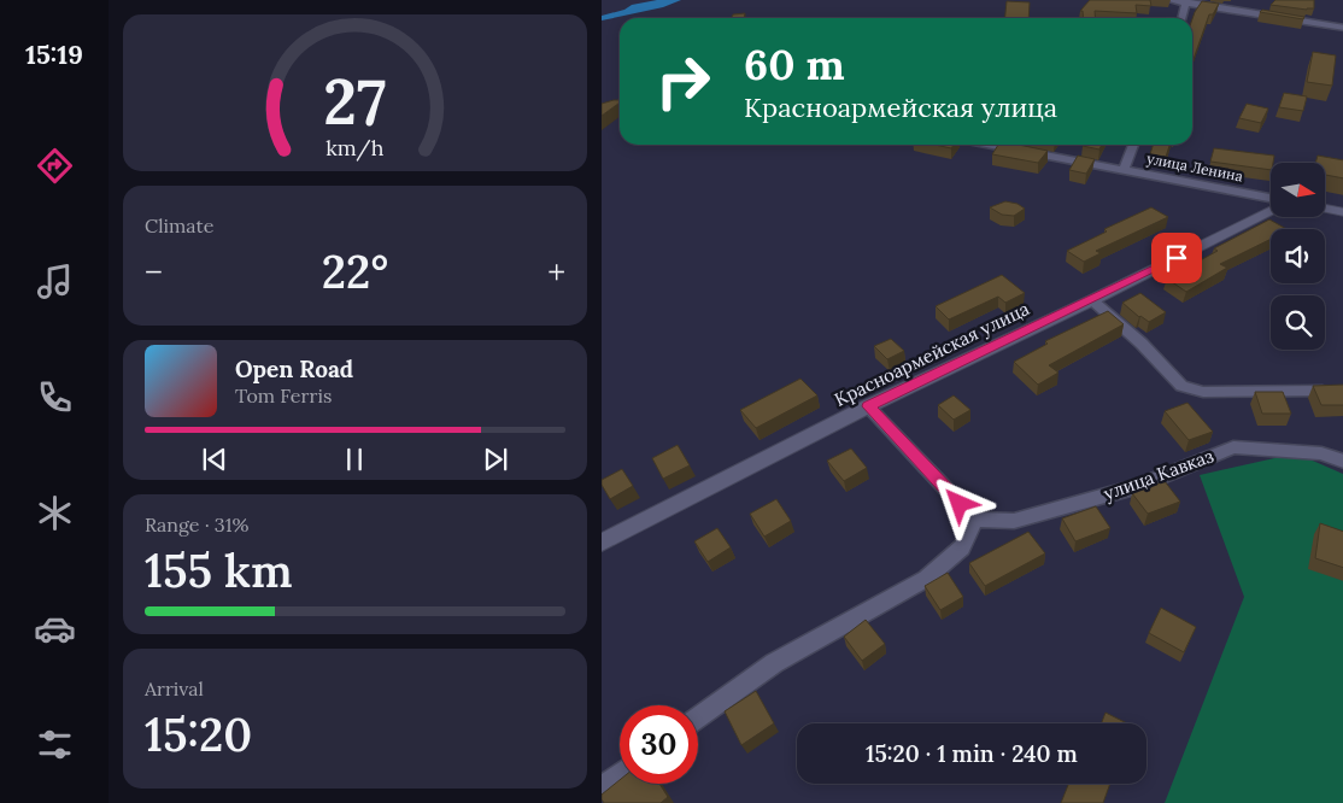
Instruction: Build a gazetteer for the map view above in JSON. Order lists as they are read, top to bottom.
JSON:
{
  "streets": {
    "street": ["улица Ленина", "Красноармейская улица", "улица Кавказ"]
  },
  "north": "right",
  "page": {
    "tabs": "15:19",
    "turn": ["60 m", "Красноармейская улица"],
    "tile": [
      "Climate",
      ["Range · 31%", "155 km"],
      ["Arrival", "15:20"]
    ],
    "heat": ["−", "22°", "+"],
    "song": ["Open Road", "Tom Ferris"],
    "limit": "30",
    "trip": "15:20 · 1 min · 240 m",
    "gauge": ["27", "km/h"]
  }
}
